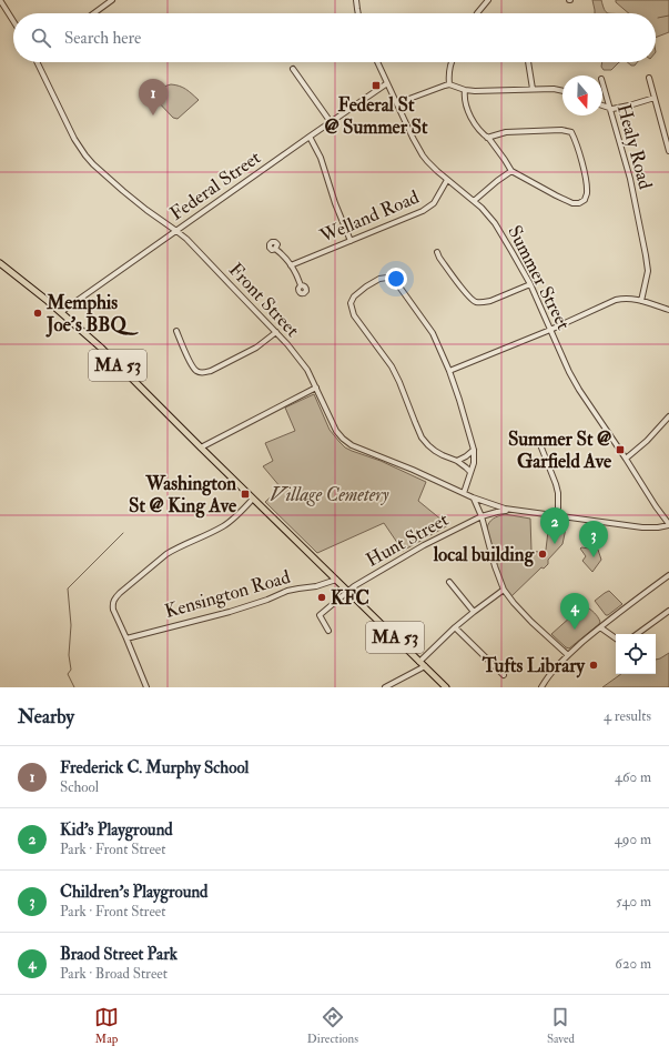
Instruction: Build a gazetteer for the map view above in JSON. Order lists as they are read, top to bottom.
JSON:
{
  "streets": {
    "main road": ["MA 53"],
    "street": [
      "Healy Road",
      "Federal Street",
      "Welland Road",
      "Summer Street",
      "Front Street",
      "Hunt Street",
      "Kensington Road"
    ]
  },
  "crossings": [
    ["Federal Street", "Summer Street"],
    ["Federal Street", "Front Street"],
    ["Federal Street", "MA 53"],
    ["Welland Road", "Summer Street"],
    ["Summer Street", "Front Street"],
    ["Front Street", "Hunt Street"],
    ["MA 53", "Hunt Street"],
    ["MA 53", "Kensington Road"]
  ],
  "parks": ["Village Cemetery"],
  "places": {
    "transit": ["Federal St @ Summer St", "Summer St @ Garfield Ave", "Washington St @ King Ave"],
    "other": [
      "Memphis Joe's BBQ",
      "local building",
      "KFC",
      "Tufts Library"
    ]
  },
  "north": "bottom",
  "page": {
    "search": "Search here",
    "pins": [
      "1",
      "2",
      "3",
      "4"
    ],
    "heading": ["Nearby", "4 results"],
    "list": [
      {
        "mark": "1",
        "name": "Frederick C. Murphy School",
        "note": "School",
        "value": "460 m"
      },
      {
        "mark": "2",
        "name": "Kid's Playground",
        "note": "Park · Front Street",
        "value": "490 m"
      },
      {
        "mark": "3",
        "name": "Children's Playground",
        "note": "Park · Front Street",
        "value": "540 m"
      },
      {
        "mark": "4",
        "name": "Braod Street Park",
        "note": "Park · Broad Street",
        "value": "620 m"
      }
    ],
    "nav": ["Map", "Directions", "Saved"]
  }
}
